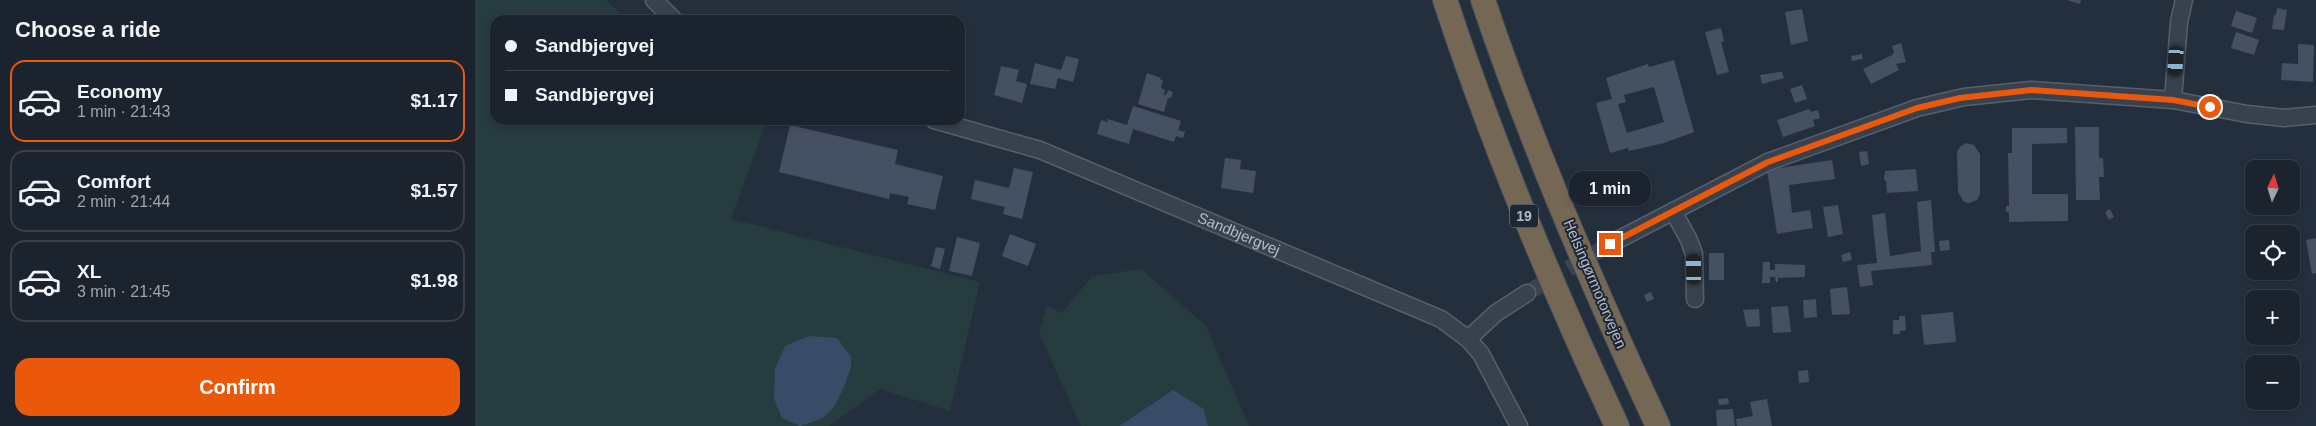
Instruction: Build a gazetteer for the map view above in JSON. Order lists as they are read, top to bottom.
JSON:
{
  "streets": {
    "highway": ["19", "Helsingørmotorvejen"],
    "street": ["Sandbjergvej"]
  },
  "north": "top",
  "page": {
    "heading": "Choose a ride",
    "banner": ["Sandbjergvej", "Sandbjergvej"],
    "list": [
      {
        "name": "Economy",
        "note": "1 min · 21:43",
        "value": "$1.17"
      },
      {
        "name": "Comfort",
        "note": "2 min · 21:44",
        "value": "$1.57"
      },
      {
        "name": "XL",
        "note": "3 min · 21:45",
        "value": "$1.98"
      }
    ],
    "map_buttons": ["+", "−"],
    "bubble": "1 min",
    "buttons": "Confirm"
  }
}
